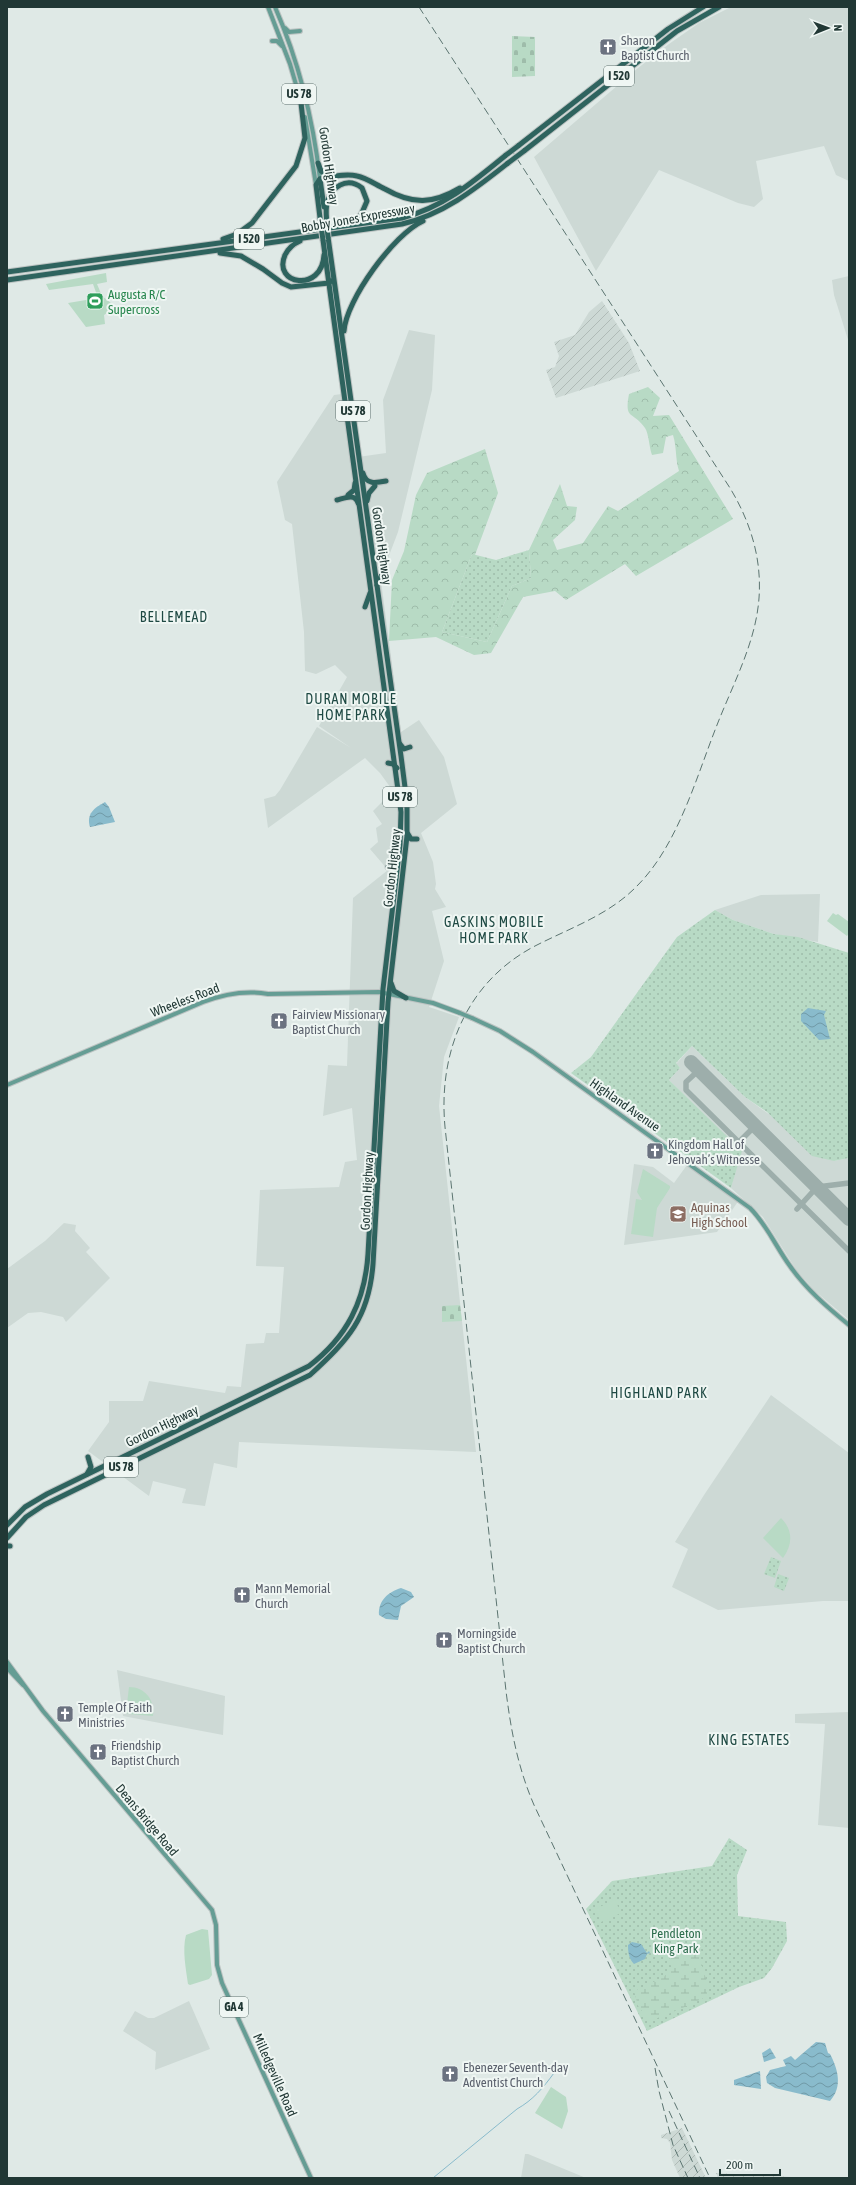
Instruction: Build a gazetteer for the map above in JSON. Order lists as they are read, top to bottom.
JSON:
{
  "streets": {
    "highway": [
      "I 520",
      "US 78",
      "Gordon Highway",
      "Bobby Jones Expressway"
    ],
    "main road": [
      "Wheeless Road",
      "Highland Avenue",
      "Deans Bridge Road",
      "GA 4",
      "Milledgeville Road"
    ]
  },
  "crossings": [
    ["Gordon Highway", "Bobby Jones Expressway"],
    ["Gordon Highway", "Wheeless Road"],
    ["Gordon Highway", "Highland Avenue"],
    ["Wheeless Road", "Highland Avenue"],
    ["Deans Bridge Road", "Milledgeville Road"]
  ],
  "districts": [
    "BELLEMEAD",
    "DURAN MOBILE HOME PARK",
    "GASKINS MOBILE HOME PARK",
    "HIGHLAND PARK",
    "KING ESTATES"
  ],
  "parks": ["Pendleton King Park"],
  "places": {
    "church": [
      "Sharon Baptist Church",
      "Fairview Missionary Baptist Church",
      "Kingdom Hall of Jehovah’s Witnesse",
      "Mann Memorial Church",
      "Morningside Baptist Church",
      "Temple Of Faith Ministries",
      "Friendship Baptist Church",
      "Ebenezer Seventh-day Adventist Church"
    ],
    "sports": ["Augusta R/C Supercross"],
    "school or university": ["Aquinas High School"]
  },
  "scale_bar": "200 m",
  "north": "right"
}
